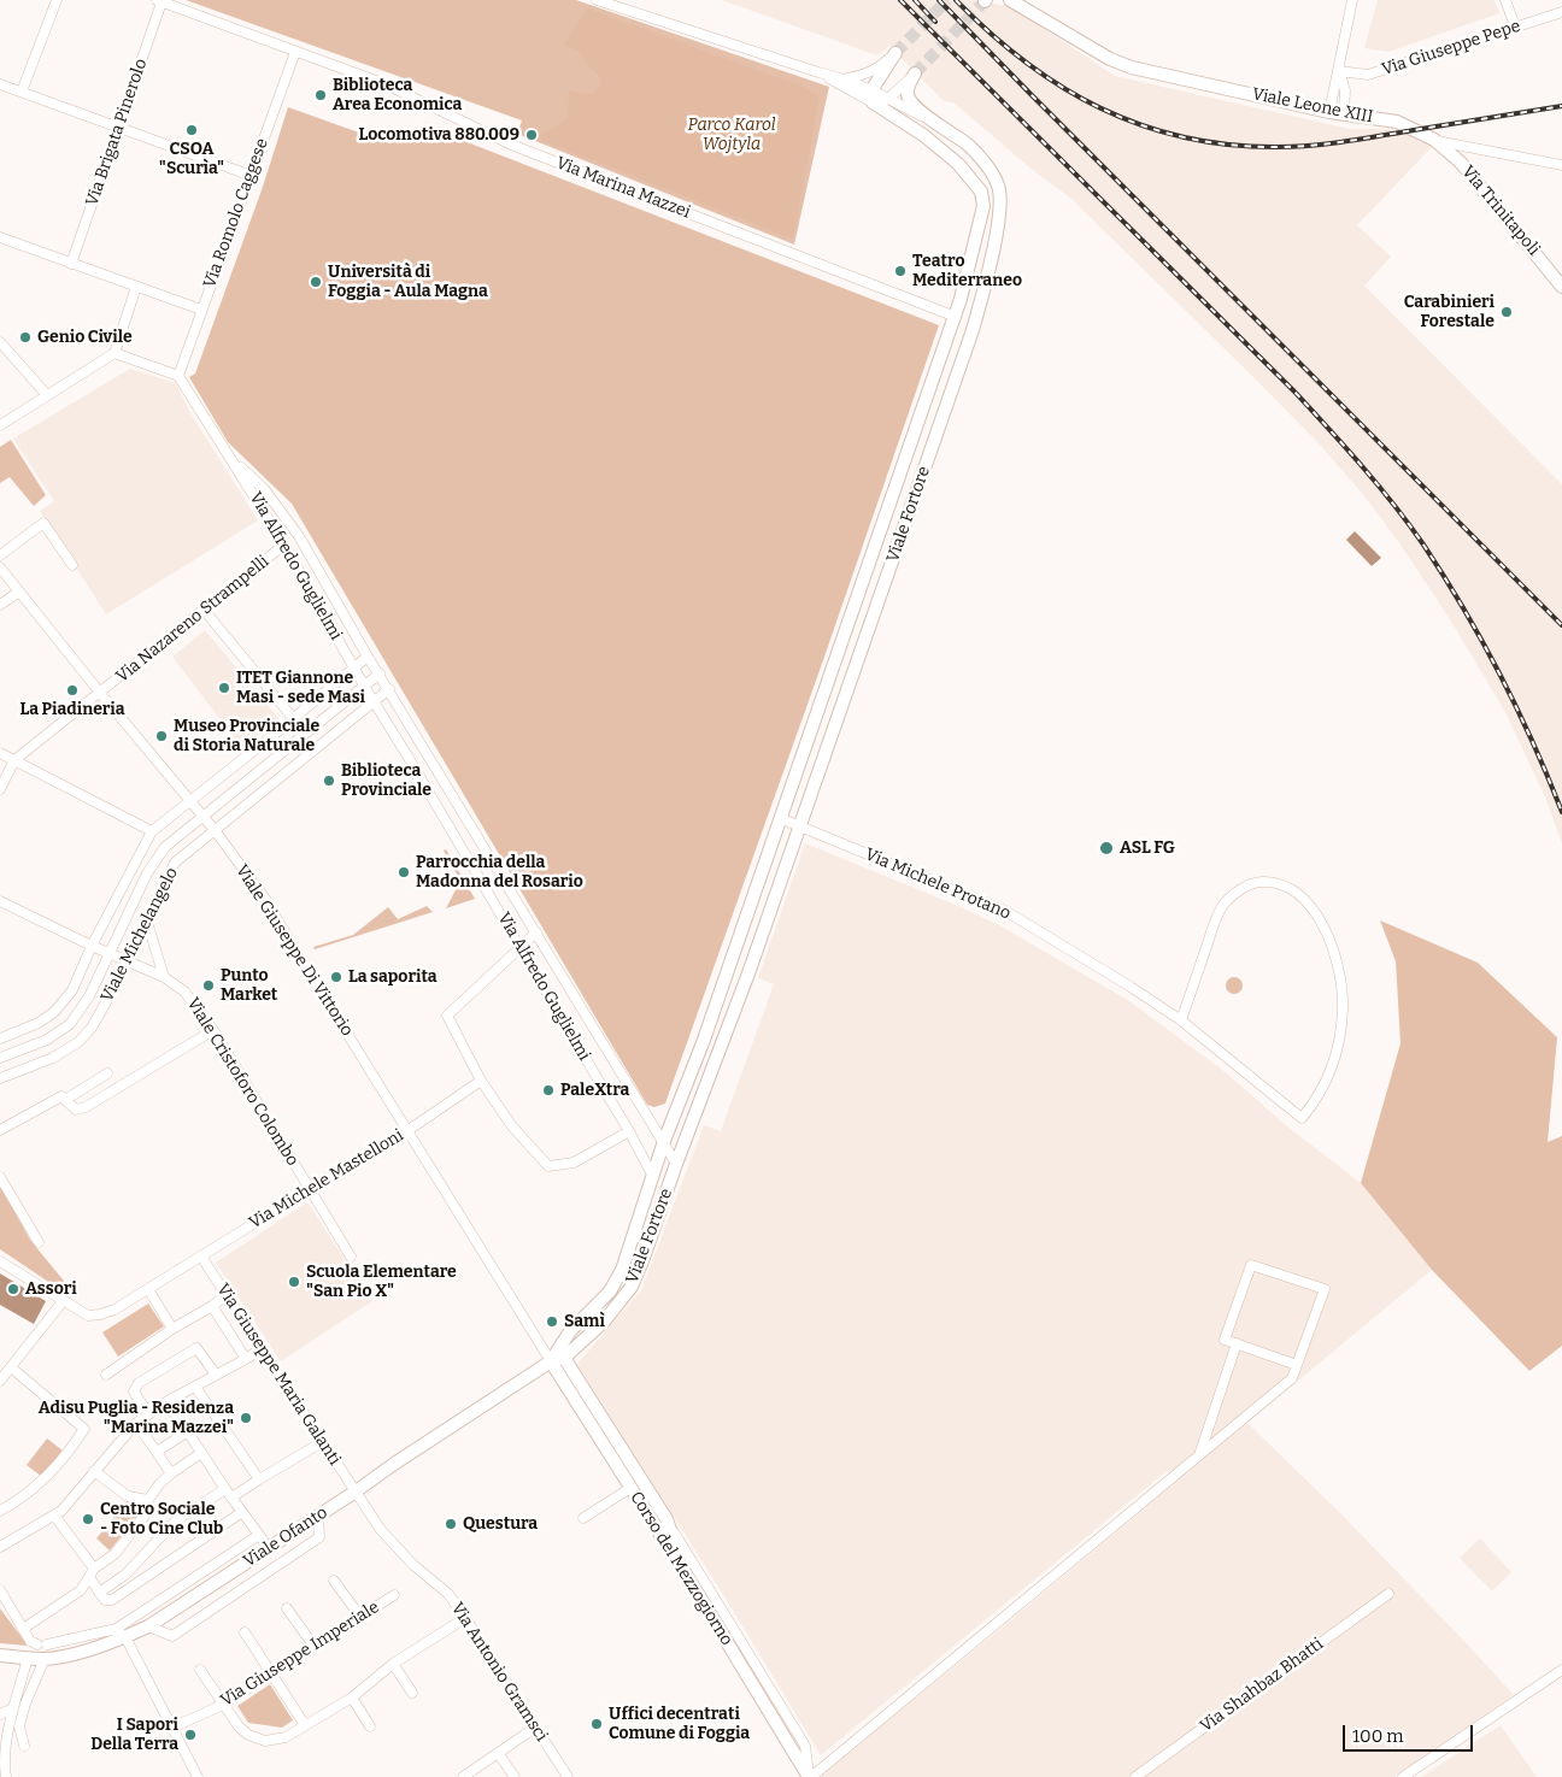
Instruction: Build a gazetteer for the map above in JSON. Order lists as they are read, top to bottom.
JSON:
{
  "streets": {
    "main road": [
      "Viale Leone XIII",
      "Via Trinitapoli",
      "Viale Fortore",
      "Viale Ofanto",
      "Corso del Mezzogiorno"
    ],
    "street": [
      "Via Giuseppe Pepe",
      "Via Brigata Pinerolo",
      "Via Marina Mazzei",
      "Via Romolo Caggese",
      "Via Alfredo Guglielmi",
      "Via Nazareno Strampelli",
      "Via Michele Protano",
      "Viale Michelangelo",
      "Viale Giuseppe Di Vittorio",
      "Viale Cristoforo Colombo",
      "Via Michele Mastelloni",
      "Via Giuseppe Maria Galanti",
      "Via Giuseppe Imperiale",
      "Via Antonio Gramsci",
      "Via Shahbaz Bhatti"
    ]
  },
  "crossings": [
    ["Viale Leone XIII", "Via Trinitapoli"],
    ["Via Brigata Pinerolo", "Via Marina Mazzei"],
    ["Via Marina Mazzei", "Via Romolo Caggese"],
    ["Via Marina Mazzei", "Viale Fortore"],
    ["Via Romolo Caggese", "Via Alfredo Guglielmi"],
    ["Viale Fortore", "Via Alfredo Guglielmi"],
    ["Viale Fortore", "Via Michele Protano"],
    ["Viale Fortore", "Viale Giuseppe Di Vittorio"],
    ["Viale Fortore", "Viale Ofanto"],
    ["Viale Fortore", "Corso del Mezzogiorno"],
    ["Via Alfredo Guglielmi", "Via Nazareno Strampelli"],
    ["Via Alfredo Guglielmi", "Viale Michelangelo"],
    ["Via Nazareno Strampelli", "Viale Giuseppe Di Vittorio"],
    ["Viale Michelangelo", "Viale Giuseppe Di Vittorio"],
    ["Viale Michelangelo", "Viale Cristoforo Colombo"],
    ["Viale Giuseppe Di Vittorio", "Via Michele Mastelloni"],
    ["Viale Giuseppe Di Vittorio", "Viale Ofanto"],
    ["Viale Giuseppe Di Vittorio", "Corso del Mezzogiorno"],
    ["Viale Cristoforo Colombo", "Via Michele Mastelloni"],
    ["Via Michele Mastelloni", "Via Giuseppe Maria Galanti"],
    ["Via Giuseppe Maria Galanti", "Viale Ofanto"],
    ["Via Giuseppe Maria Galanti", "Via Antonio Gramsci"],
    ["Viale Ofanto", "Corso del Mezzogiorno"],
    ["Viale Ofanto", "Via Antonio Gramsci"]
  ],
  "parks": ["Parco Karol Wojtyla"],
  "places": [
    "Biblioteca Area Economica",
    "CSOA \"Scurìa\"",
    "Locomotiva 880.009",
    "Teatro Mediterraneo",
    "Università di Foggia - Aula Magna",
    "Carabinieri Forestale",
    "Genio Civile",
    "ITET Giannone Masi - sede Masi",
    "La Piadineria",
    "Museo Provinciale di Storia Naturale",
    "Biblioteca Provinciale",
    "ASL FG",
    "Parrocchia della Madonna del Rosario",
    "La saporita",
    "Punto Market",
    "PaleXtra",
    "Scuola Elementare \"San Pio X\"",
    "Assori",
    "Samì",
    "Adisu Puglia - Residenza \"Marina Mazzei\"",
    "Centro Sociale - Foto Cine Club",
    "Questura",
    "Uffici decentrati Comune di Foggia",
    "I Sapori Della Terra"
  ],
  "scale_bar": "100 m"
}
